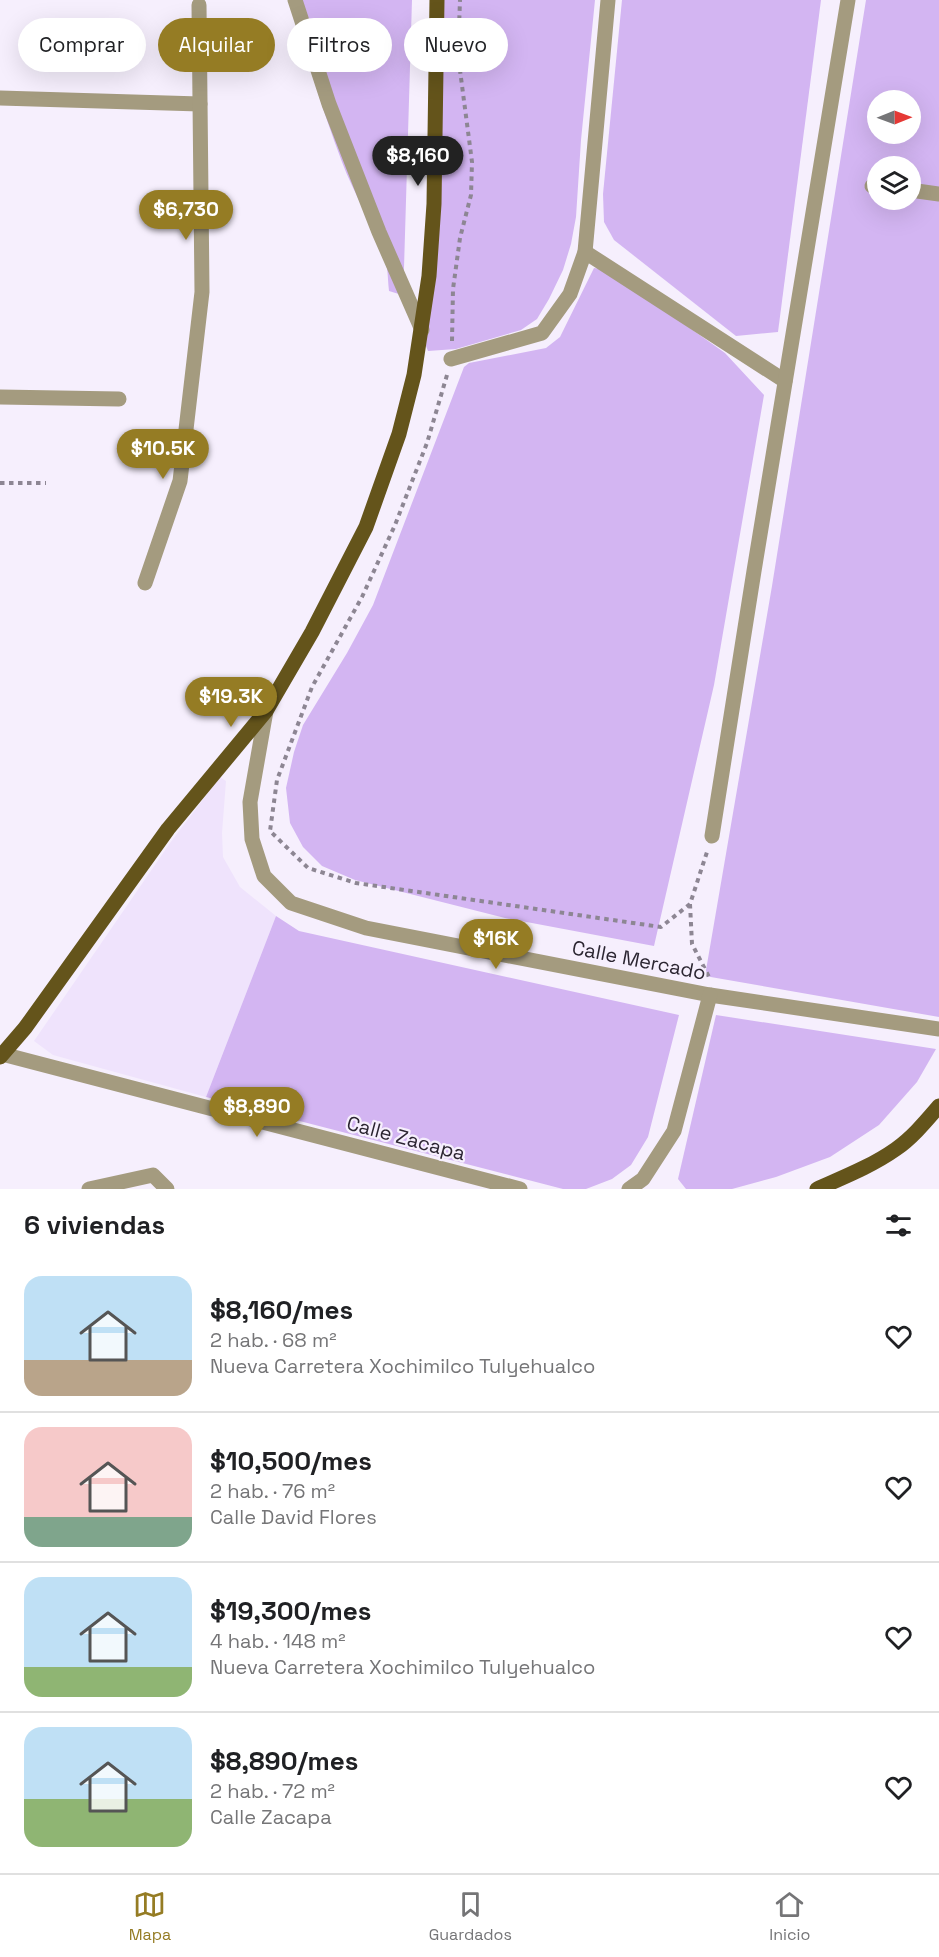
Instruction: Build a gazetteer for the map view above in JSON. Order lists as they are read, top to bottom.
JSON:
{
  "streets": {
    "street": ["Calle Mercado", "Calle Zacapa"]
  },
  "north": "right",
  "page": {
    "chip": [
      "Comprar",
      "Alquilar",
      "Filtros",
      "Nuevo"
    ],
    "price": [
      "$8,160",
      "$6,730",
      "$10.5K",
      "$19.3K",
      "$16K",
      "$8,890"
    ],
    "heading": "6 viviendas",
    "list": [
      {
        "name": "$8,160/mes",
        "note": "2 hab. · 68 m² · Nueva Carretera Xochimilco Tulyehualco"
      },
      {
        "name": "$10,500/mes",
        "note": "2 hab. · 76 m² · Calle David Flores"
      },
      {
        "name": "$19,300/mes",
        "note": "4 hab. · 148 m² · Nueva Carretera Xochimilco Tulyehualco"
      },
      {
        "name": "$8,890/mes",
        "note": "2 hab. · 72 m² · Calle Zacapa"
      }
    ],
    "tabs": ["Mapa", "Guardados", "Inicio"]
  }
}
